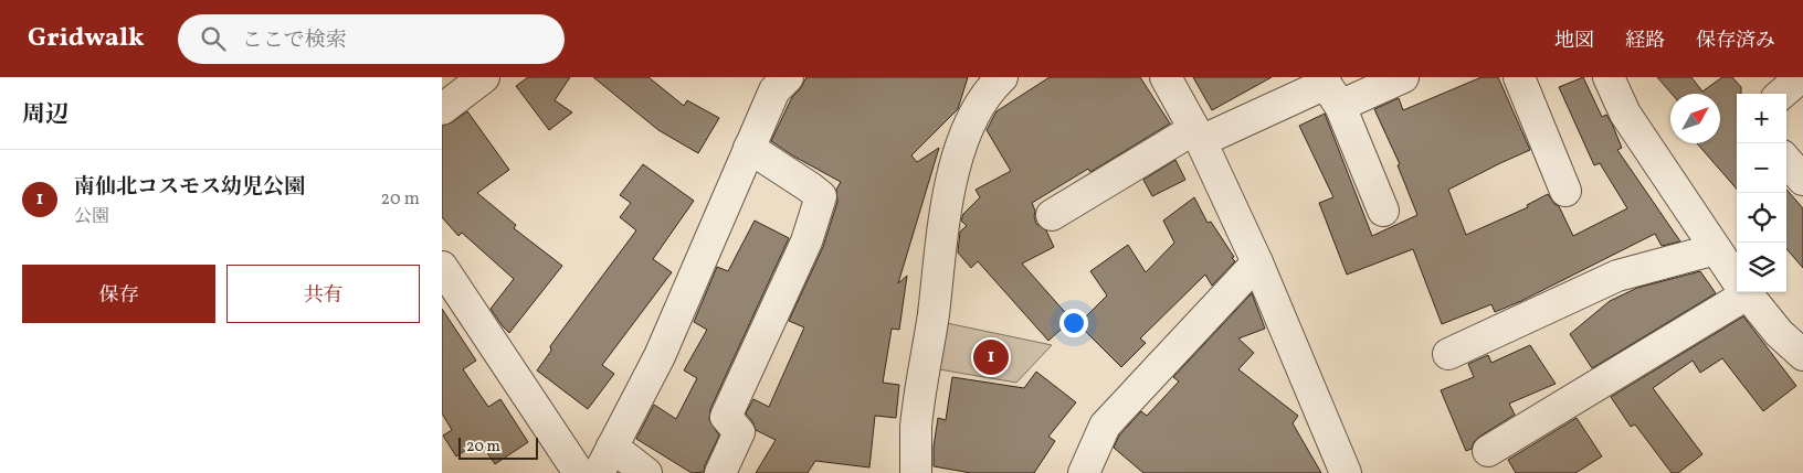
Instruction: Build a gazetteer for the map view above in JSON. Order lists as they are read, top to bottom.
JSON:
{
  "scale_bar": "20 m",
  "north": "top right",
  "page": {
    "header": "Gridwalk",
    "search": "ここで検索",
    "nav": ["地図", "経路", "保存済み"],
    "heading": "周辺",
    "map_buttons": ["+", "−"],
    "list": [
      {
        "mark": "1",
        "name": "南仙北コスモス幼児公園",
        "note": "公園",
        "value": "20 m"
      }
    ],
    "buttons": ["保存", "共有"],
    "pins": "1",
    "scale": "20 m"
  }
}
